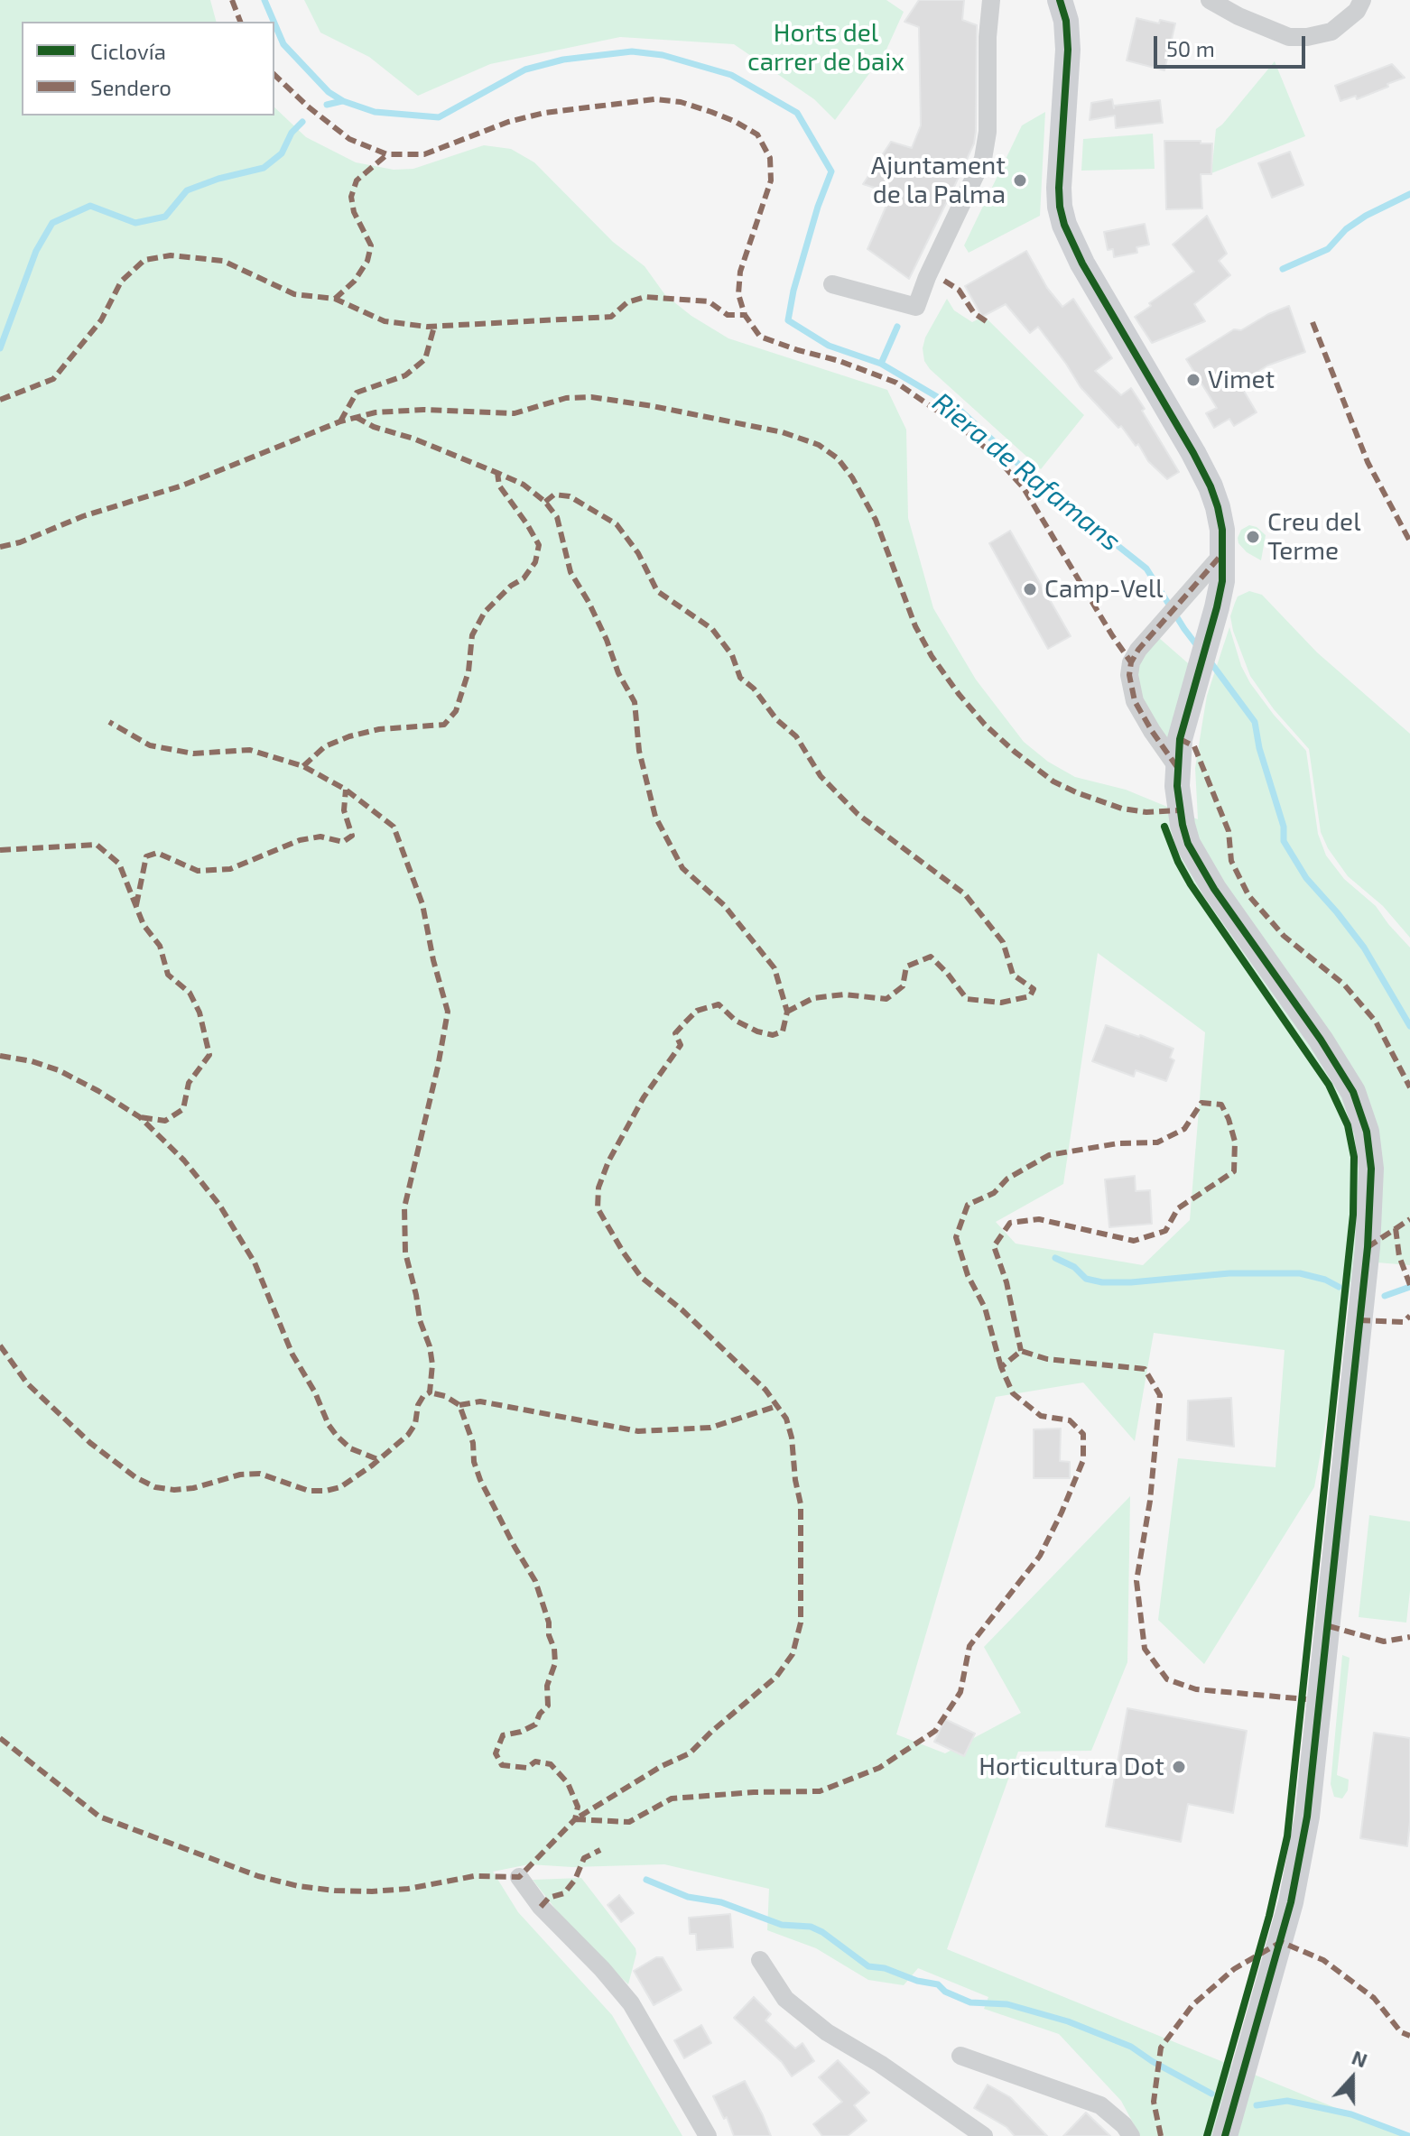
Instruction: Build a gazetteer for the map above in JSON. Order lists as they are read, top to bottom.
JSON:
{
  "water": ["Riera de Rafamans"],
  "parks": ["Horts del carrer de baix"],
  "places": [
    "Ajuntament de la Palma",
    "Vimet",
    "Creu del Terme",
    "Camp-Vell",
    "Horticultura Dot"
  ],
  "legend": ["Ciclovía", "Sendero"],
  "scale_bar": "50 m",
  "north": "top"
}
